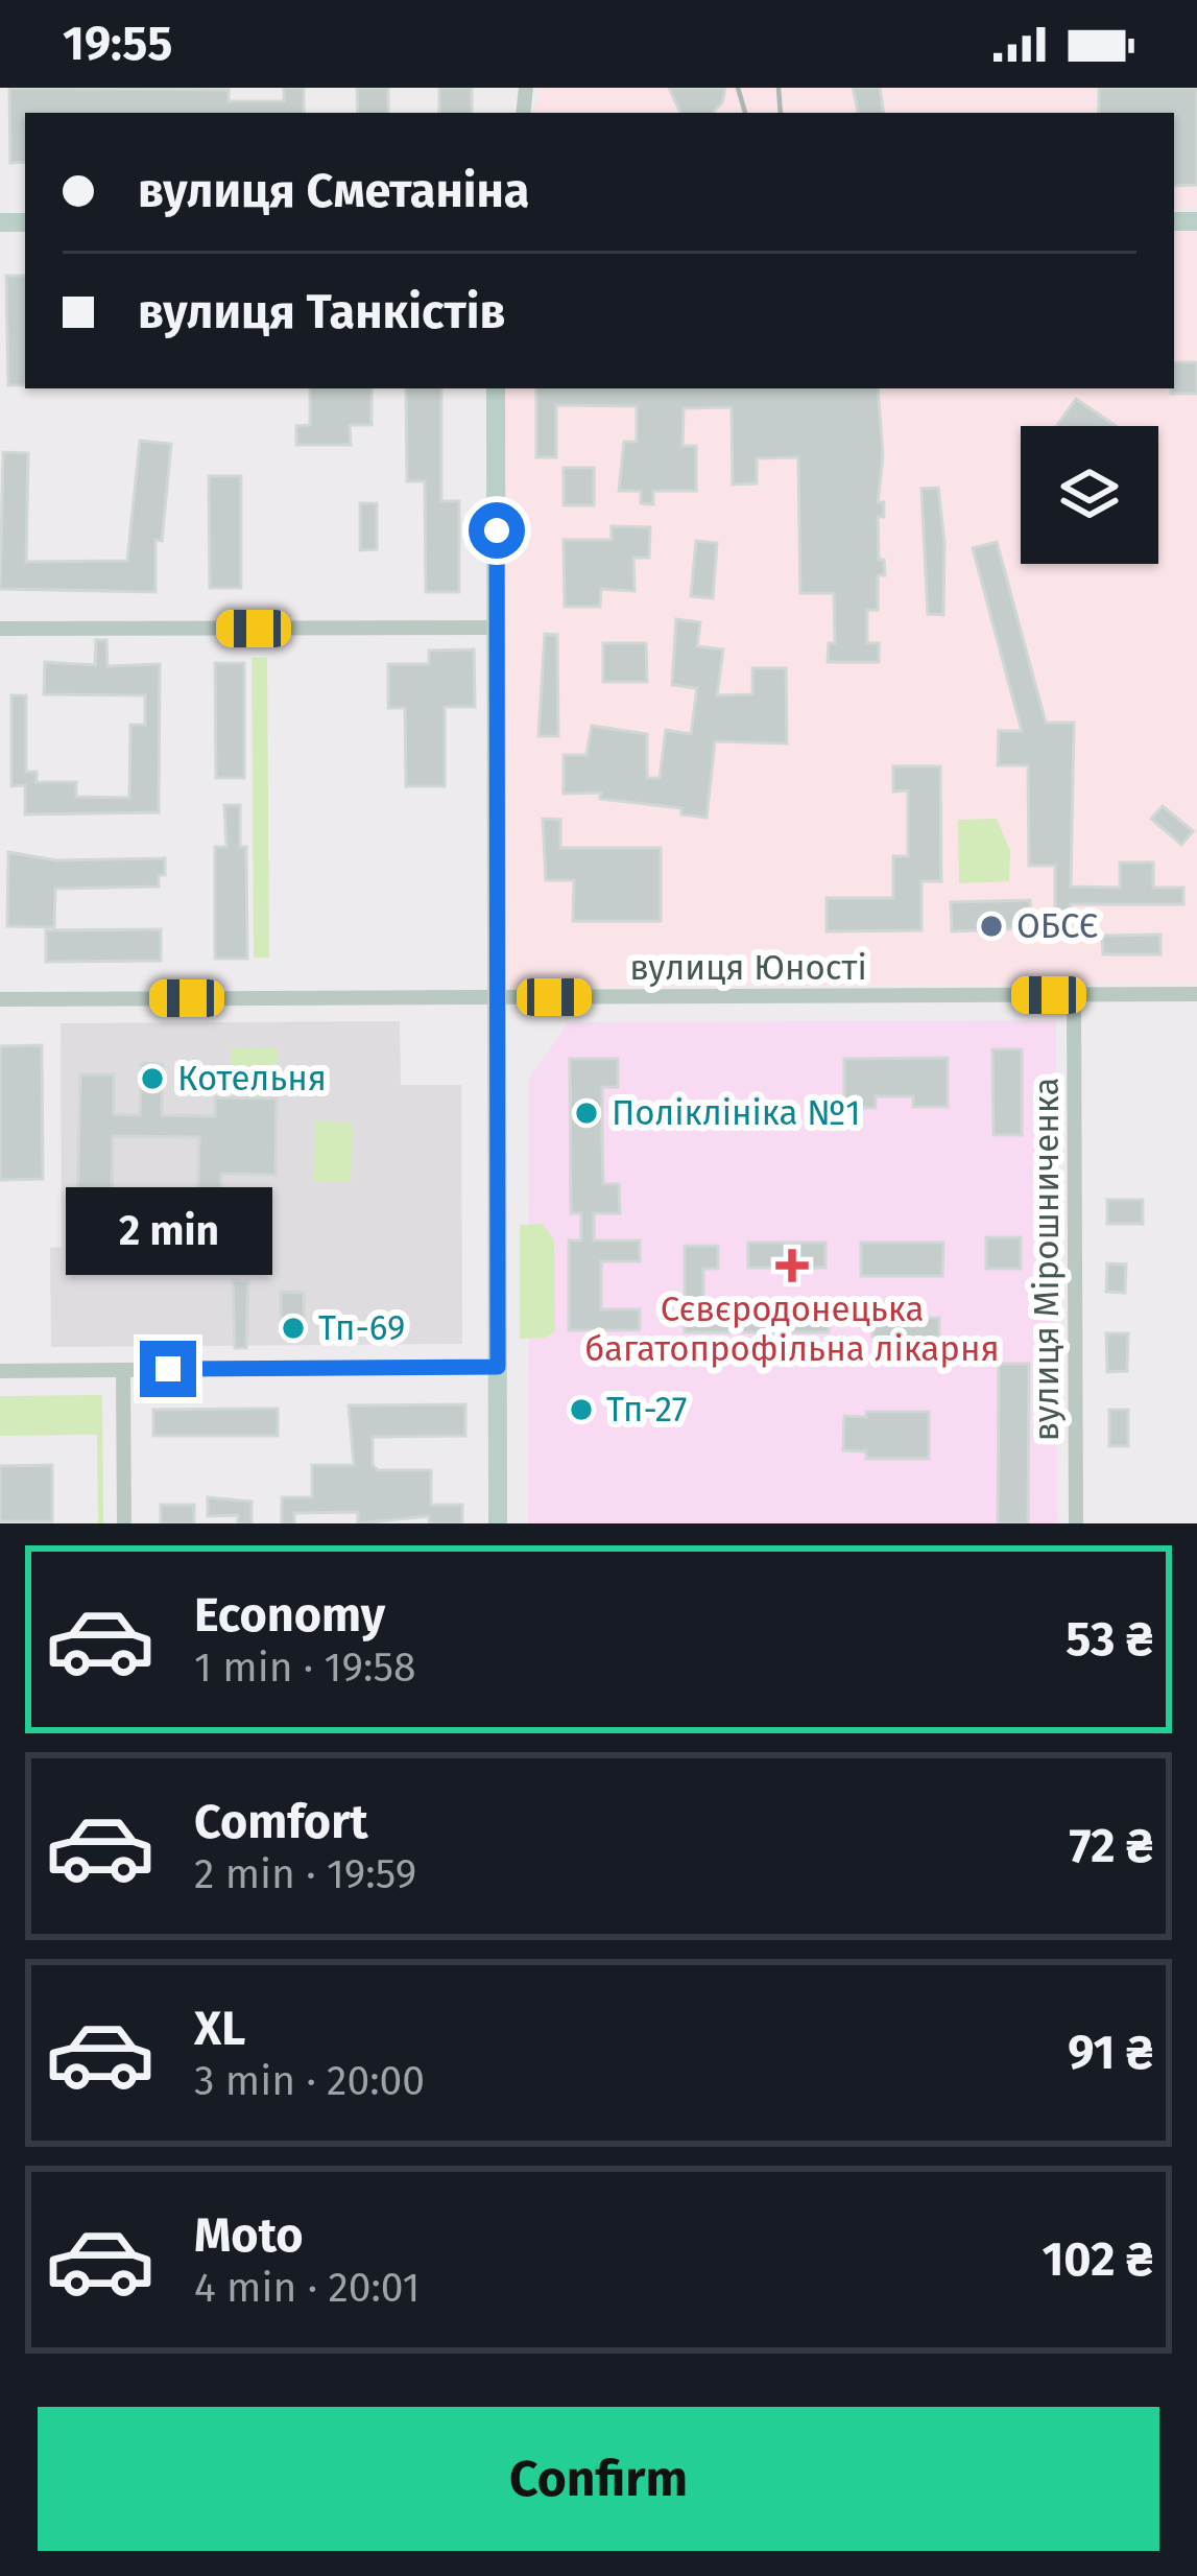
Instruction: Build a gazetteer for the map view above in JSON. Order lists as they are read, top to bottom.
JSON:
{
  "streets": {
    "street": ["вулиця Юності", "вулиця Мірошниченка"]
  },
  "crossings": [
    ["вулиця Юності", "вулиця Мірошниченка"]
  ],
  "places": {
    "other": [
      "ОБСЄ",
      "Котельня",
      "Поліклініка №1",
      "Тп-69",
      "Тп-27"
    ],
    "health": ["Сєвєродонецька багатопрофільна лікарня"]
  },
  "page": {
    "status": "19:55",
    "banner": ["вулиця Сметаніна", "вулиця Танкістів"],
    "bubble": "2 min",
    "list": [
      {
        "name": "Economy",
        "note": "1 min · 19:58",
        "value": "53 ₴"
      },
      {
        "name": "Comfort",
        "note": "2 min · 19:59",
        "value": "72 ₴"
      },
      {
        "name": "XL",
        "note": "3 min · 20:00",
        "value": "91 ₴"
      },
      {
        "name": "Moto",
        "note": "4 min · 20:01",
        "value": "102 ₴"
      }
    ],
    "buttons": "Confirm"
  }
}
